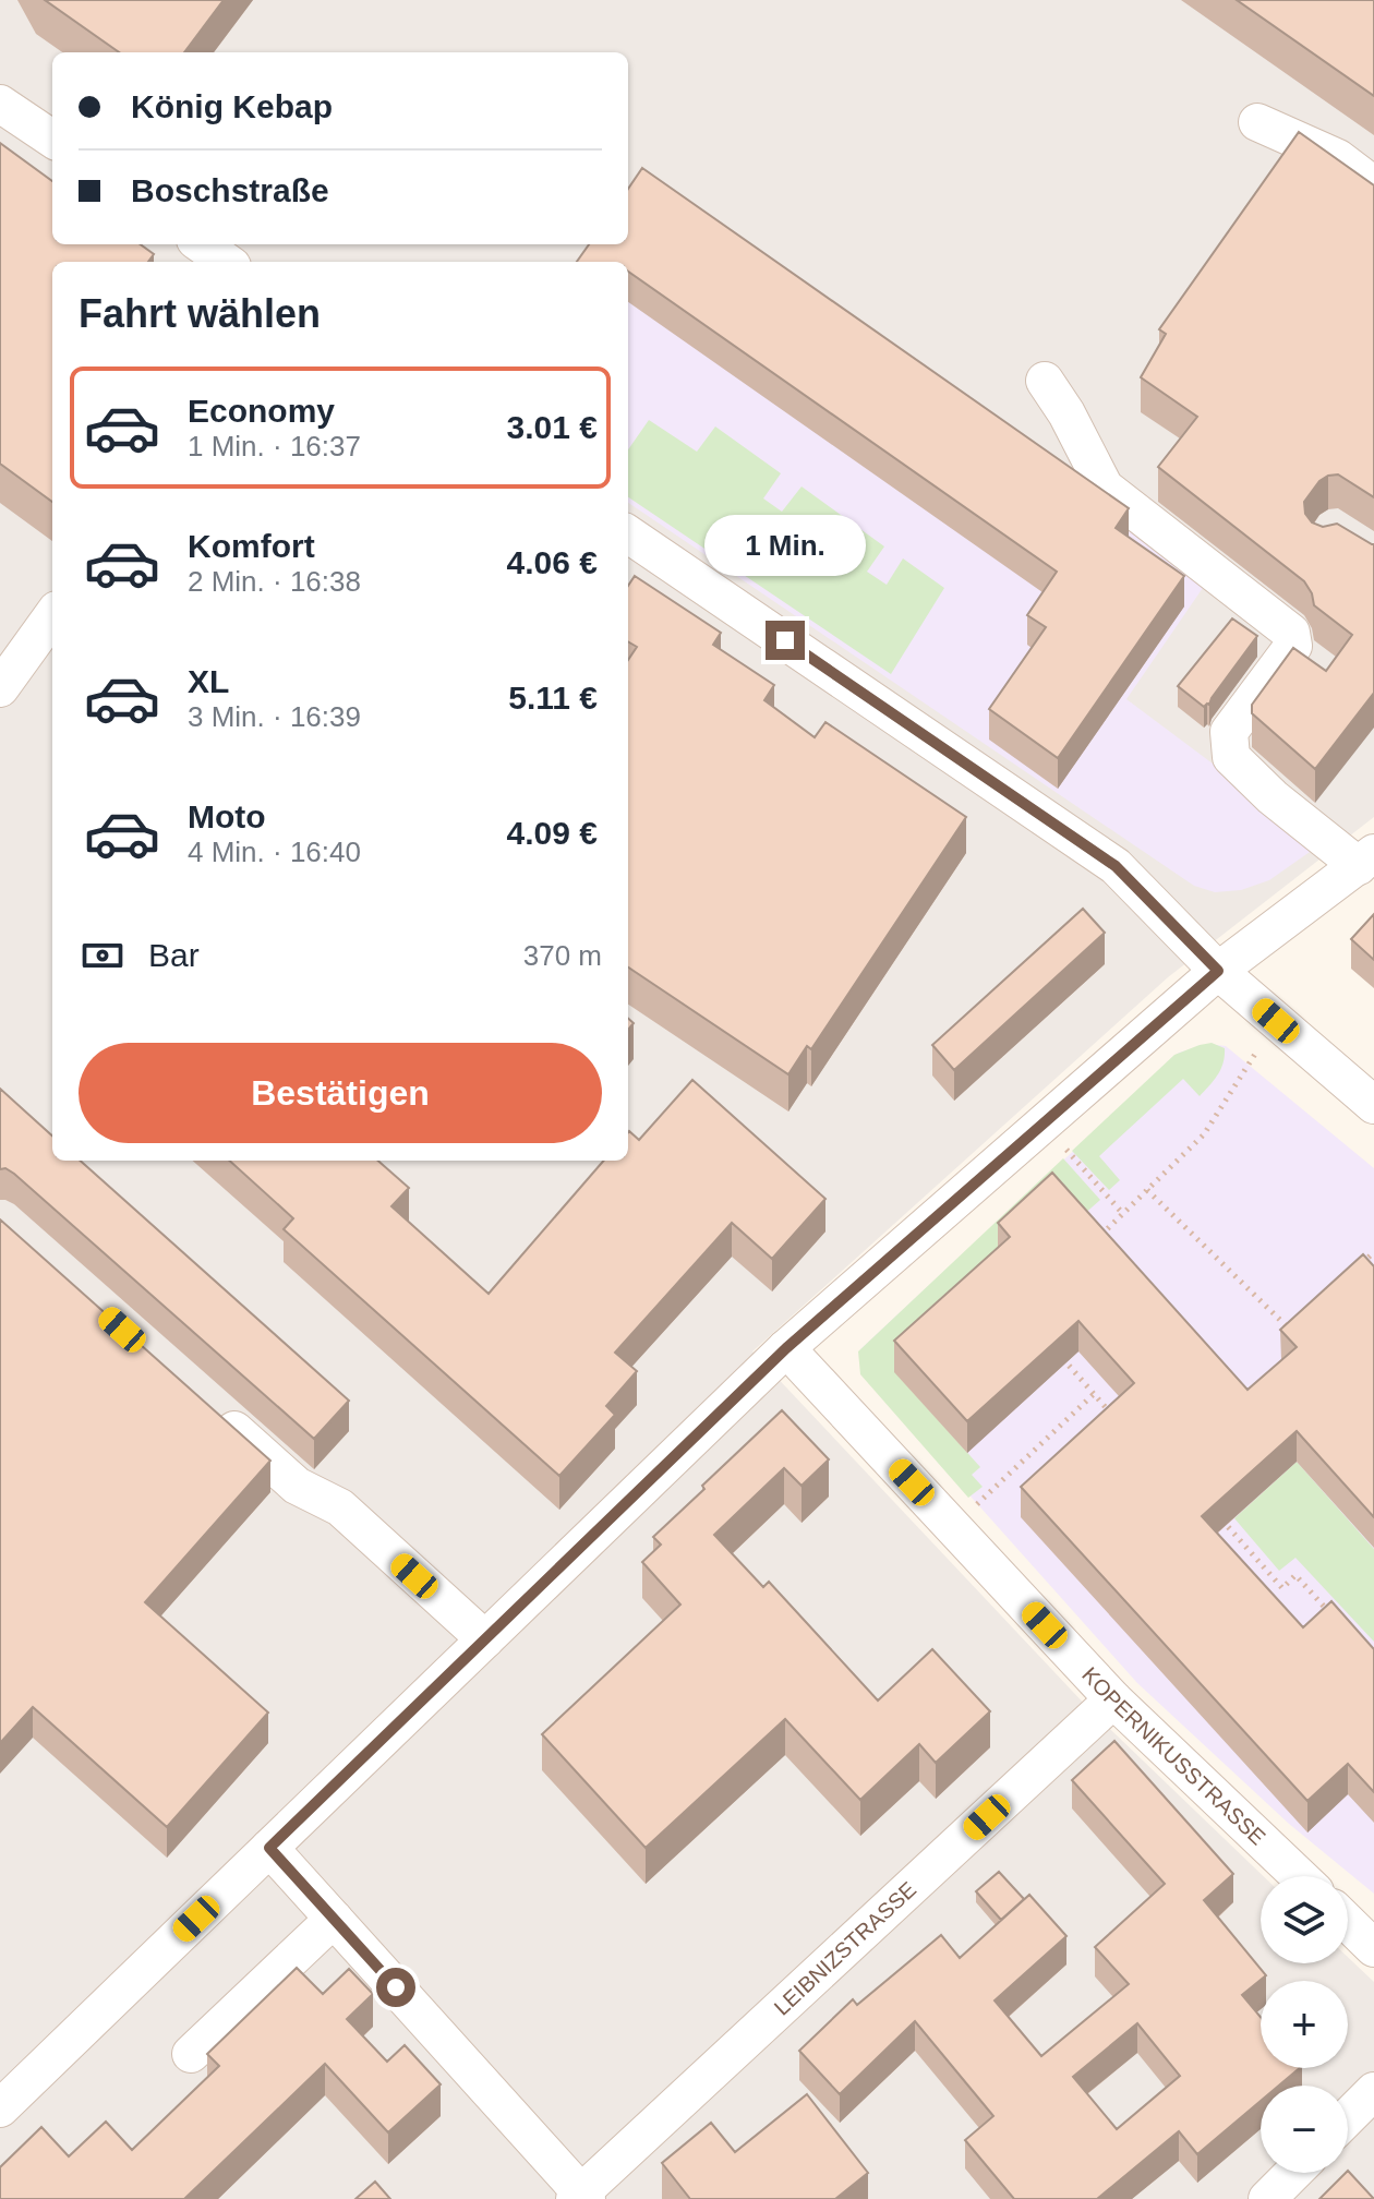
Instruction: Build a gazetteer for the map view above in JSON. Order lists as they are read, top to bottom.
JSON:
{
  "streets": {
    "street": ["KOPERNIKUSSTRASSE", "LEIBNIZSTRASSE"]
  },
  "crossings": [
    ["KOPERNIKUSSTRASSE", "LEIBNIZSTRASSE"]
  ],
  "page": {
    "banner": ["König Kebap", "Boschstraße"],
    "heading": "Fahrt wählen",
    "list": [
      {
        "name": "Economy",
        "note": "1 Min. · 16:37",
        "value": "3.01 €"
      },
      {
        "name": "Komfort",
        "note": "2 Min. · 16:38",
        "value": "4.06 €"
      },
      {
        "name": "XL",
        "note": "3 Min. · 16:39",
        "value": "5.11 €"
      },
      {
        "name": "Moto",
        "note": "4 Min. · 16:40",
        "value": "4.09 €"
      }
    ],
    "bubble": "1 Min.",
    "pay": ["Bar", "370 m"],
    "buttons": "Bestätigen",
    "map_buttons": ["+", "−"]
  }
}
